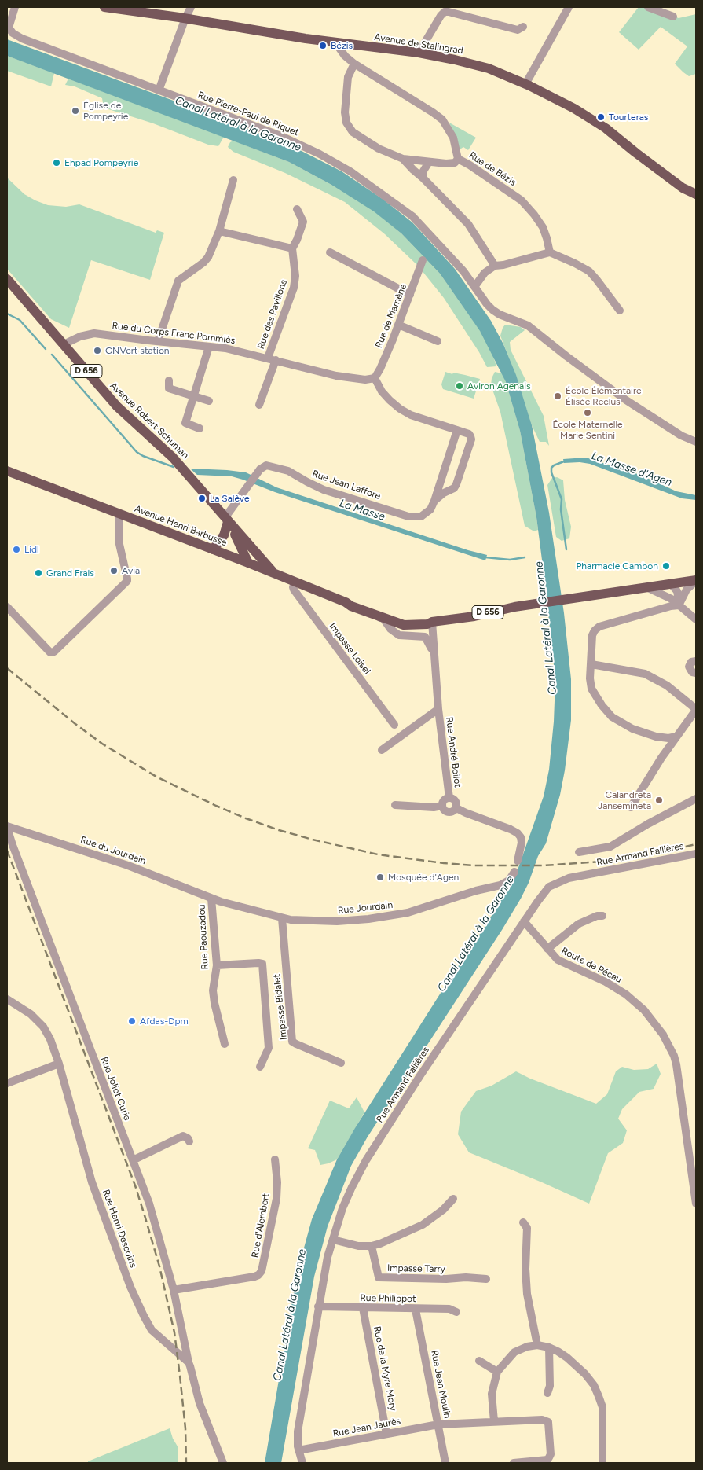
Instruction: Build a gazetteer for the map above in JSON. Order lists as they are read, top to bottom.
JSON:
{
  "streets": {
    "main road": [
      "Avenue de Stalingrad",
      "D 656",
      "Avenue Robert Schuman",
      "Avenue Henri Barbusse"
    ],
    "street": [
      "Rue Pierre-Paul de Riquet",
      "Rue de Bézis",
      "Rue des Pavillons",
      "Rue de Mamène",
      "Rue du Corps Franc Pommiès",
      "Rue Jean Laffore",
      "Impasse Loisel",
      "Rue André Boilot",
      "Rue du Jourdain",
      "Rue Armand Fallières",
      "Rue Jourdain",
      "Rue Paouzadou",
      "Route de Pécau",
      "Impasse Bidalet",
      "Rue Joliot Curie",
      "Rue d'Alembert",
      "Rue Henri Descoins",
      "Impasse Tarry",
      "Rue Philippot",
      "Rue de la Myre Mory",
      "Rue Jean Moulin",
      "Rue Jean Jaurès"
    ]
  },
  "crossings": [
    ["Rue des Pavillons", "Rue du Corps Franc Pommiès"],
    ["Rue de Mamène", "Rue du Corps Franc Pommiès"],
    ["Rue de Mamène", "Rue Jean Laffore"],
    ["Rue du Corps Franc Pommiès", "Avenue Robert Schuman"],
    ["Rue du Corps Franc Pommiès", "Rue Jean Laffore"],
    ["D 656", "Avenue Henri Barbusse"],
    ["Avenue Robert Schuman", "Rue Jean Laffore"],
    ["Avenue Robert Schuman", "Avenue Henri Barbusse"],
    ["Avenue Henri Barbusse", "Impasse Loisel"],
    ["Avenue Henri Barbusse", "Rue André Boilot"],
    ["Rue du Jourdain", "Rue Jourdain"],
    ["Rue du Jourdain", "Rue Paouzadou"],
    ["Rue du Jourdain", "Rue Joliot Curie"],
    ["Rue Armand Fallières", "Route de Pécau"],
    ["Rue Armand Fallières", "Rue Philippot"],
    ["Rue Armand Fallières", "Rue Jean Jaurès"],
    ["Rue Jourdain", "Rue Paouzadou"],
    ["Rue Jourdain", "Impasse Bidalet"],
    ["Rue Joliot Curie", "Rue d'Alembert"],
    ["Rue Joliot Curie", "Rue Henri Descoins"],
    ["Rue Philippot", "Rue de la Myre Mory"],
    ["Rue Philippot", "Rue Jean Moulin"],
    ["Rue de la Myre Mory", "Rue Jean Jaurès"],
    ["Rue Jean Moulin", "Rue Jean Jaurès"]
  ],
  "water": ["Canal Latéral à la Garonne", "La Masse d'Agen", "La Masse"],
  "places": [
    "Bézis",
    "Église de Pompeyrie",
    "Tourteras",
    "Ehpad Pompeyrie",
    "GNVert station",
    "Aviron Agenais",
    "École Élémentaire Élisée Reclus",
    "École Maternelle Marie Sentini",
    "La Salève",
    "Lidl",
    "Pharmacie Cambon",
    "Avia",
    "Grand Frais",
    "Calandreta Jansemineta",
    "Mosquée d'Agen",
    "Afdas-Dpm"
  ]
}
